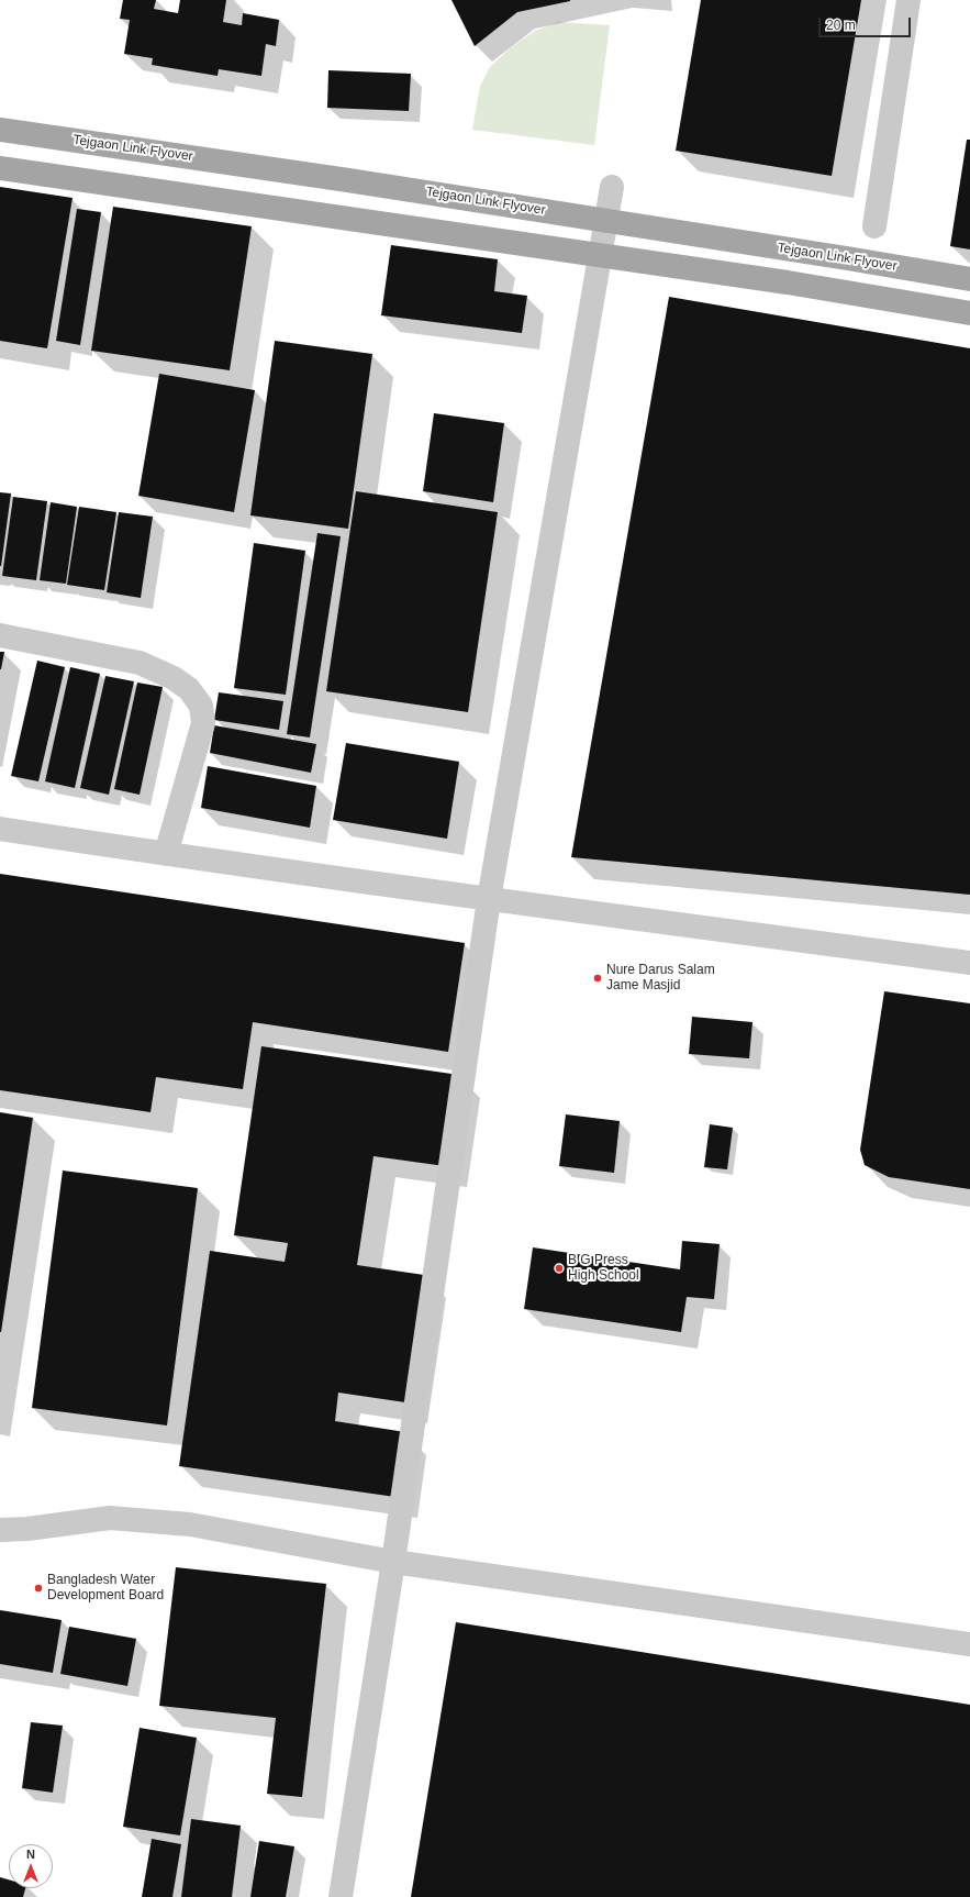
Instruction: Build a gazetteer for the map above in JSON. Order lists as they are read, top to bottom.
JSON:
{
  "streets": {
    "main road": ["Tejgaon Link Flyover"]
  },
  "places": ["Nure Darus Salam Jame Masjid", "B G Press High School", "Bangladesh Water Development Board"],
  "scale_bar": "20 m",
  "north": "top"
}
